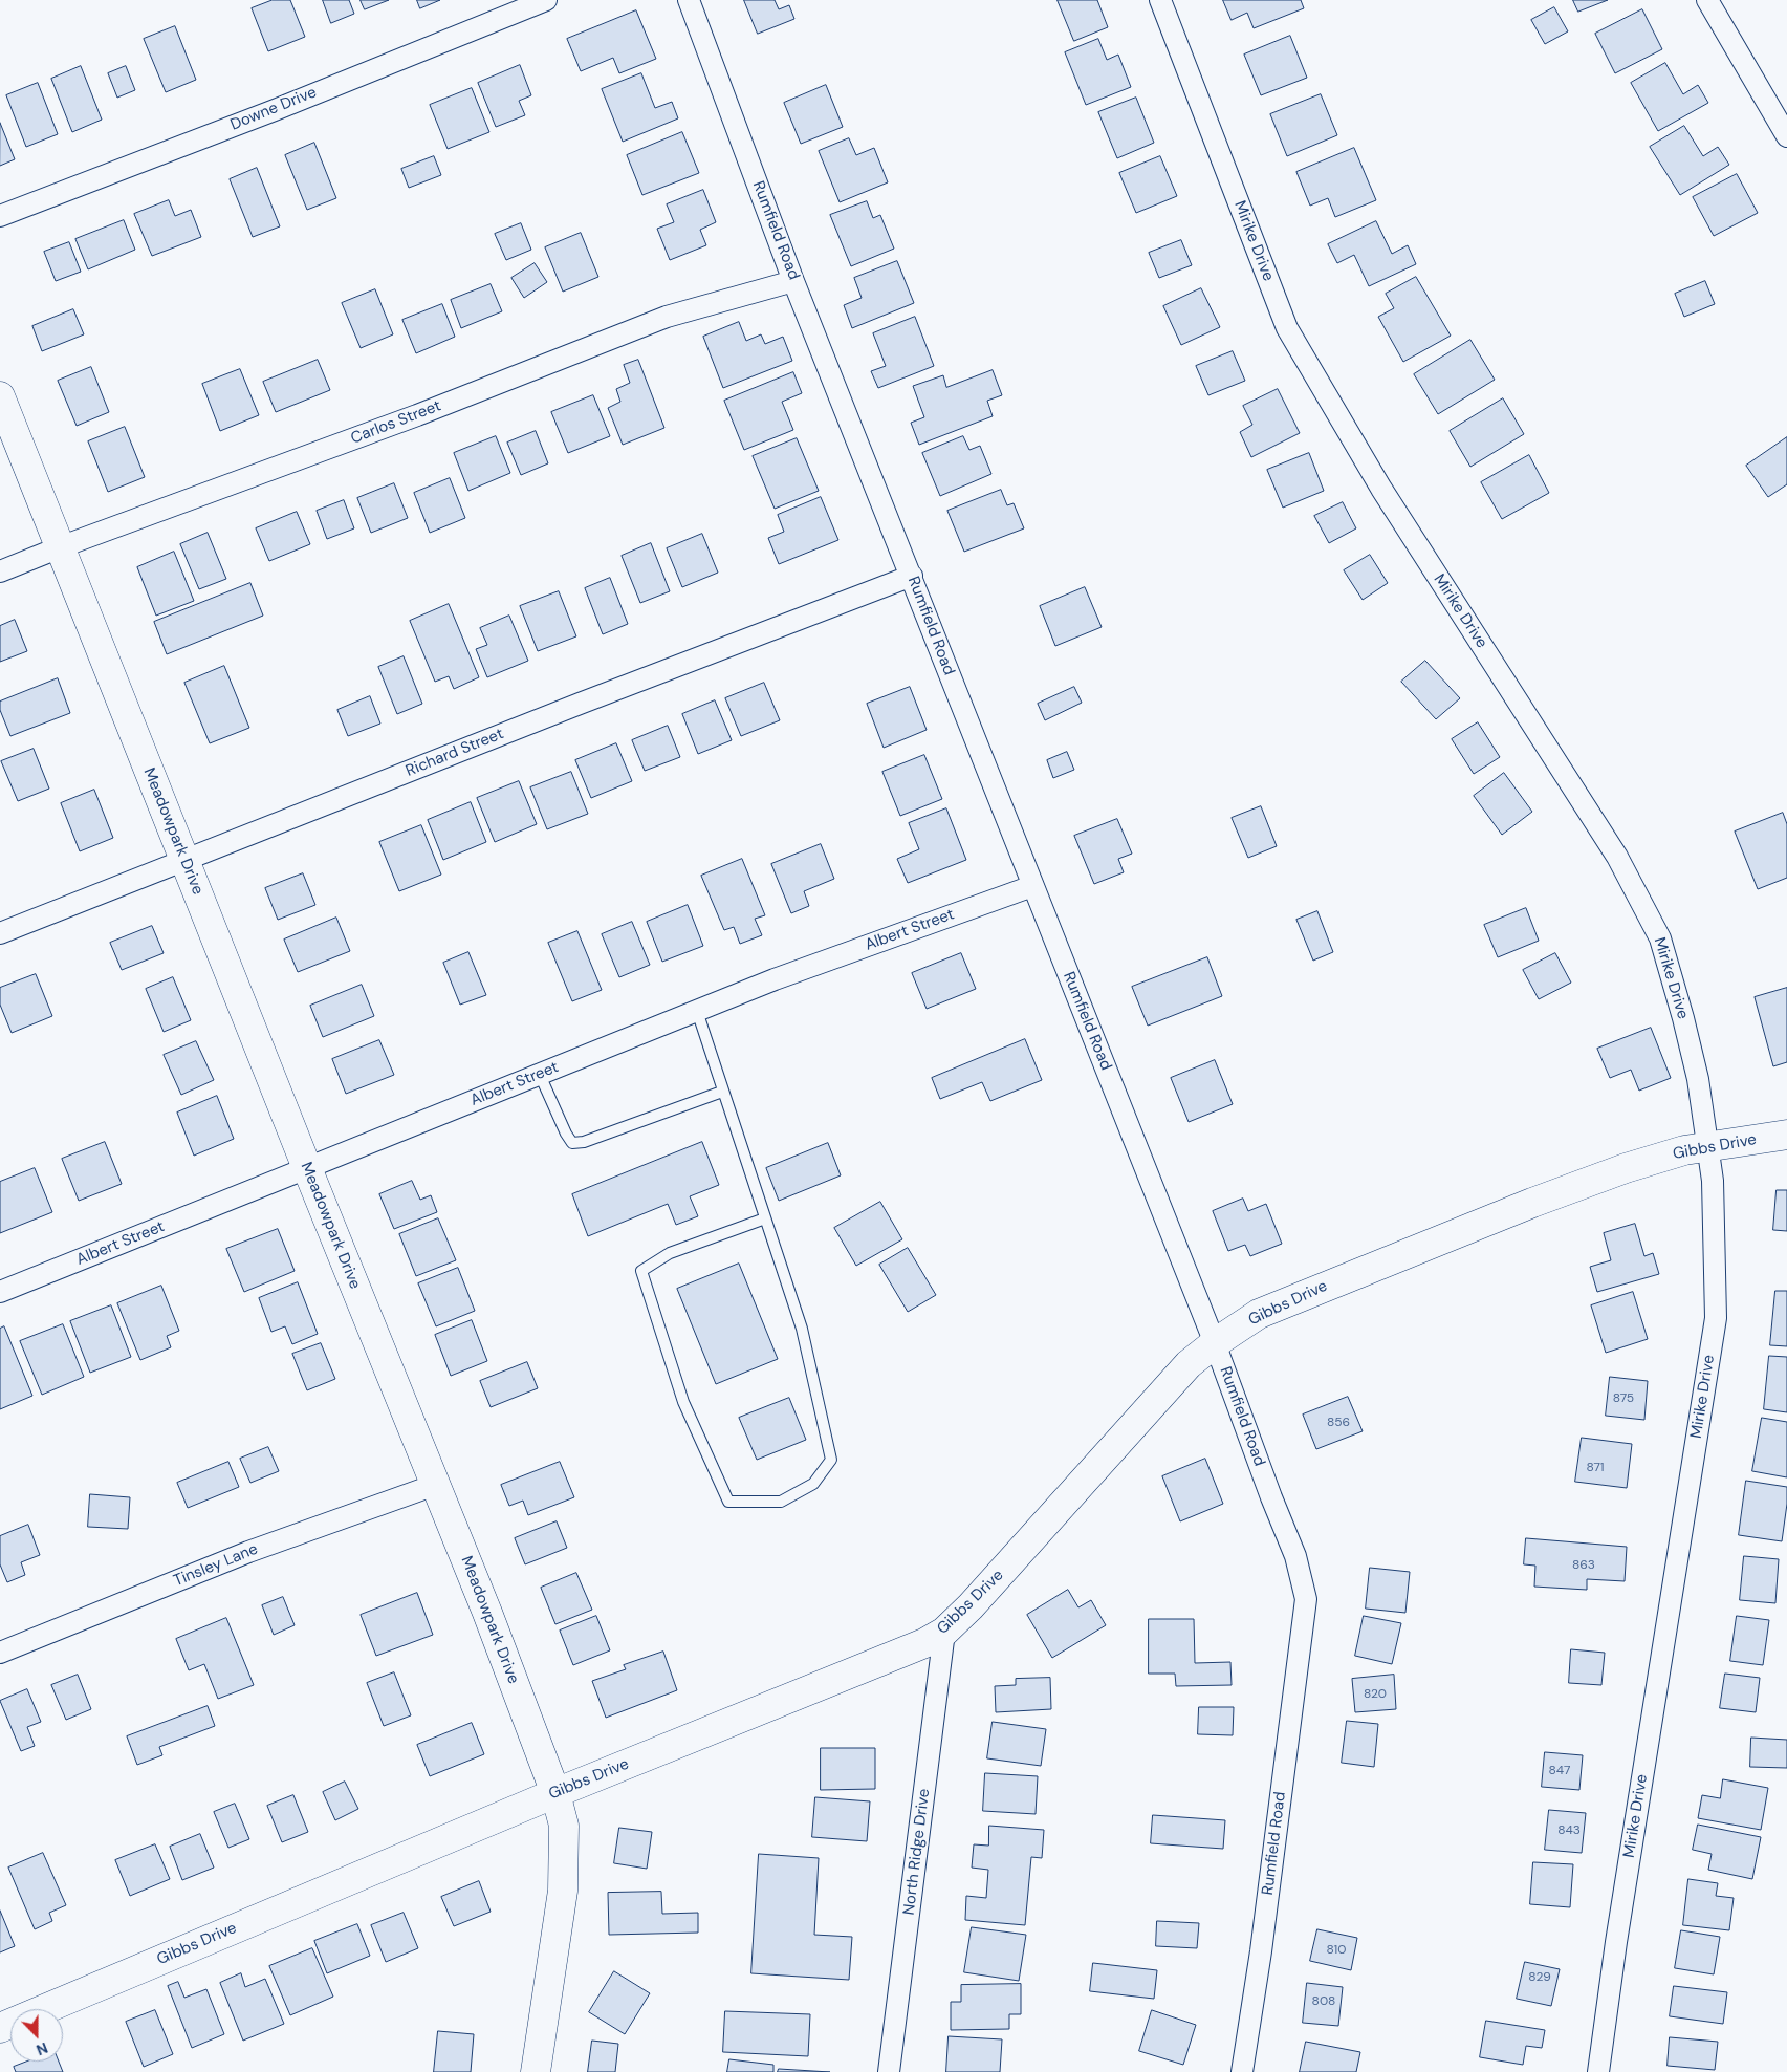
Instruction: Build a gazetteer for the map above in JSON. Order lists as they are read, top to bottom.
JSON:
{
  "streets": {
    "street": [
      "Downe Drive",
      "Rumfield Road",
      "Mirike Drive",
      "Carlos Street",
      "Richard Street",
      "Meadowpark Drive",
      "Albert Street",
      "Gibbs Drive",
      "Tinsley Lane",
      "North Ridge Drive"
    ]
  },
  "crossings": [
    ["Rumfield Road", "Carlos Street"],
    ["Rumfield Road", "Richard Street"],
    ["Rumfield Road", "Albert Street"],
    ["Rumfield Road", "Gibbs Drive"],
    ["Mirike Drive", "Gibbs Drive"],
    ["Carlos Street", "Meadowpark Drive"],
    ["Richard Street", "Meadowpark Drive"],
    ["Meadowpark Drive", "Albert Street"],
    ["Meadowpark Drive", "Gibbs Drive"],
    ["Meadowpark Drive", "Tinsley Lane"],
    ["Gibbs Drive", "North Ridge Drive"]
  ],
  "house_numbers": [
    "875",
    "856",
    "871",
    "863",
    "820",
    "847",
    "843",
    "810",
    "829",
    "808"
  ],
  "north": "bottom"
}
